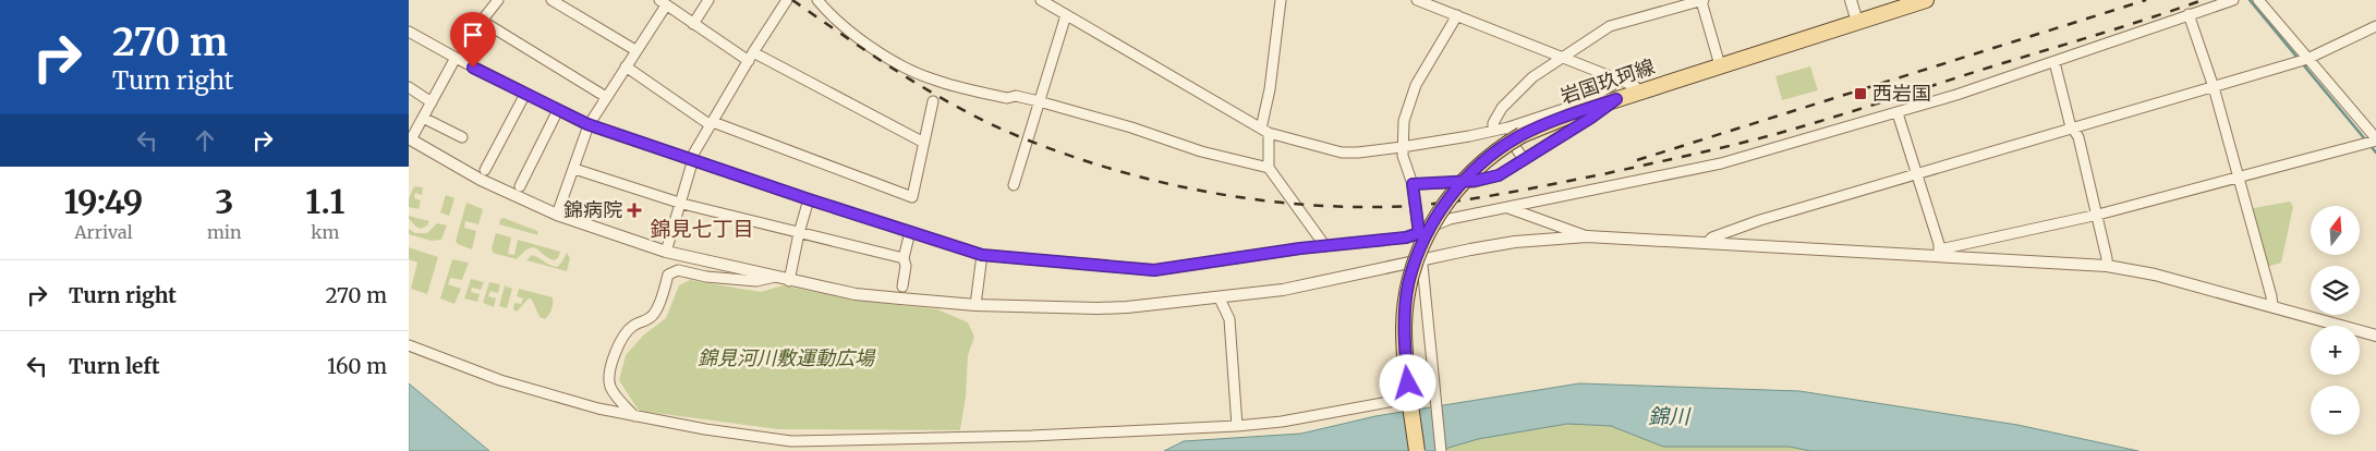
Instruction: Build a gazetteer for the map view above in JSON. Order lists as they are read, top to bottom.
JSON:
{
  "streets": {
    "main road": ["岩国玖珂線"]
  },
  "districts": ["錦見七丁目"],
  "water": ["錦川"],
  "parks": ["錦見河川敷運動広場"],
  "places": {
    "transit": ["西岩国"],
    "health": ["錦病院"]
  },
  "north": "top",
  "page": {
    "turn": ["270 m", "Turn right"],
    "eta": [
      "19:49",
      "Arrival",
      "3",
      "min",
      "1.1",
      "km"
    ],
    "map_buttons": ["+", "−"],
    "list": [
      {
        "name": "Turn right",
        "value": "270 m"
      },
      {
        "name": "Turn left",
        "value": "160 m"
      }
    ]
  }
}
